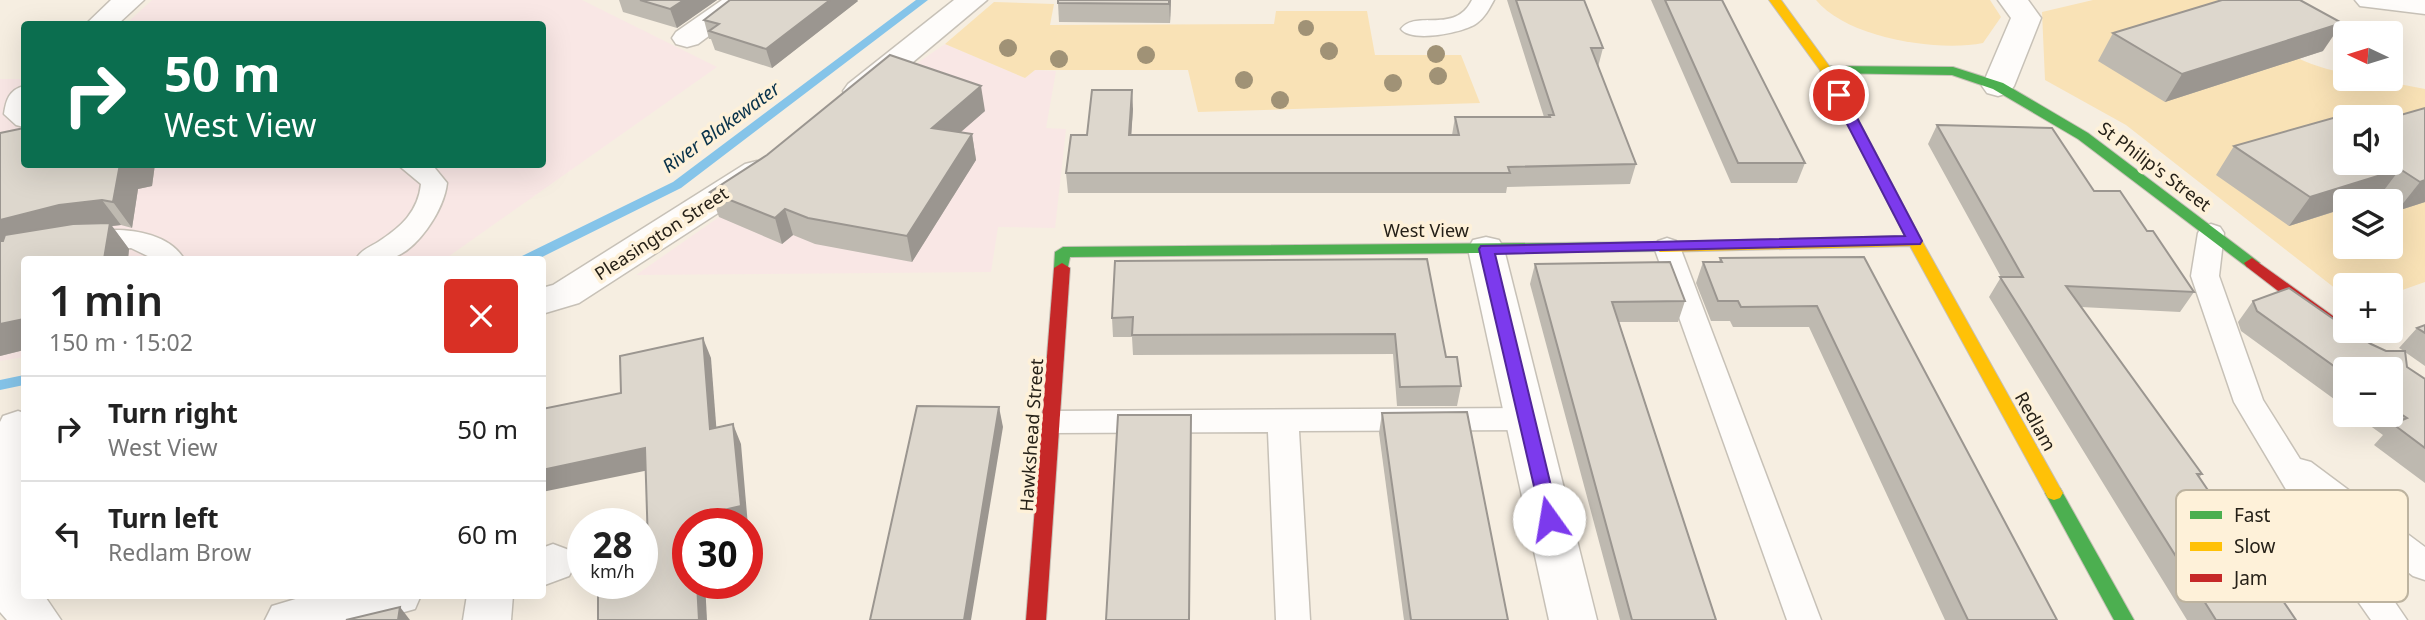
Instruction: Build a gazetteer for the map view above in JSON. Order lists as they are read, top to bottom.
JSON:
{
  "streets": {
    "street": [
      "St Philip's Street",
      "West View",
      "Pleasington Street",
      "Redlam",
      "Hawkshead Street"
    ]
  },
  "crossings": [
    ["St Philip's Street", "Redlam"],
    ["West View", "Redlam"],
    ["West View", "Hawkshead Street"]
  ],
  "water": ["River Blakewater"],
  "legend": ["Fast", "Slow", "Jam"],
  "north": "left",
  "page": {
    "map_buttons": ["+", "−"],
    "turn": ["50 m", "West View"],
    "heading": ["1 min", "150 m · 15:02"],
    "list": [
      {
        "name": "Turn right",
        "note": "West View",
        "value": "50 m"
      },
      {
        "name": "Turn left",
        "note": "Redlam Brow",
        "value": "60 m"
      }
    ],
    "speed": "28 km/h",
    "limit": "30"
  }
}
